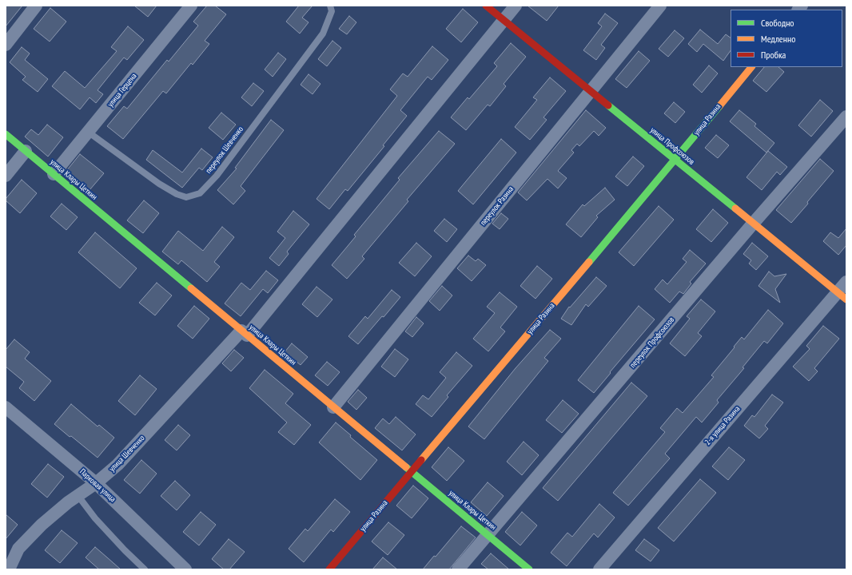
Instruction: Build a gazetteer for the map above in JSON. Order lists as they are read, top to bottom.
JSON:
{
  "streets": {
    "street": [
      "улица Герцена",
      "улица Разина",
      "улица Профсоюзов",
      "улица Клары Цеткин",
      "переулок Разина",
      "переулок Профсоюзов",
      "2-я улица Разина",
      "улица Шевченко",
      "Парковая улица"
    ],
    "lane": ["переулок Шевченко"]
  },
  "crossings": [
    ["улица Герцена", "переулок Шевченко"],
    ["улица Герцена", "улица Клары Цеткин"],
    ["улица Разина", "улица Профсоюзов"],
    ["улица Разина", "улица Клары Цеткин"],
    ["улица Профсоюзов", "переулок Разина"],
    ["улица Профсоюзов", "переулок Профсоюзов"],
    ["улица Профсоюзов", "2-я улица Разина"],
    ["улица Профсоюзов", "улица Шевченко"],
    ["улица Клары Цеткин", "переулок Разина"],
    ["улица Клары Цеткин", "переулок Профсоюзов"],
    ["улица Клары Цеткин", "улица Шевченко"],
    ["улица Шевченко", "Парковая улица"]
  ],
  "legend": ["Свободно", "Медленно", "Пробка"]
}
